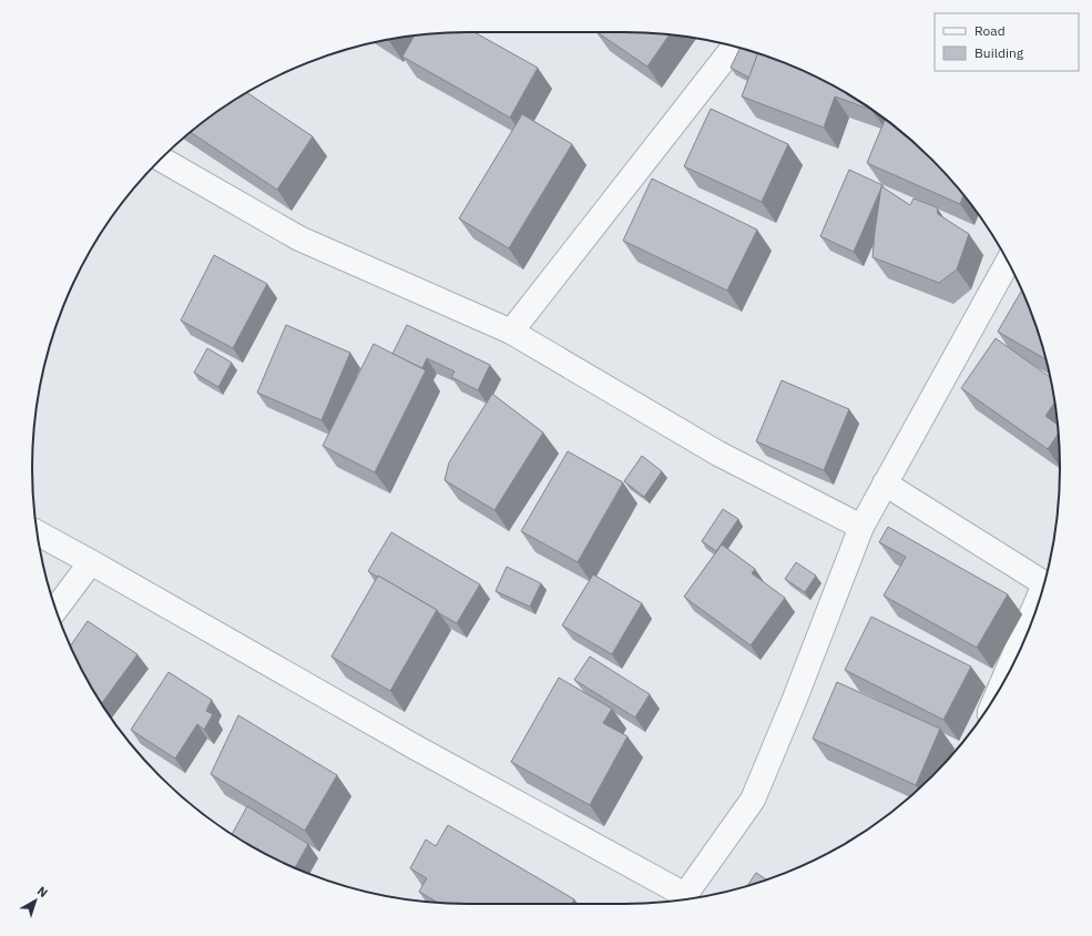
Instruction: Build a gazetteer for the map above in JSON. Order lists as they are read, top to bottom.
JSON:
{
  "legend": ["Road", "Building"],
  "north": "top right"
}
